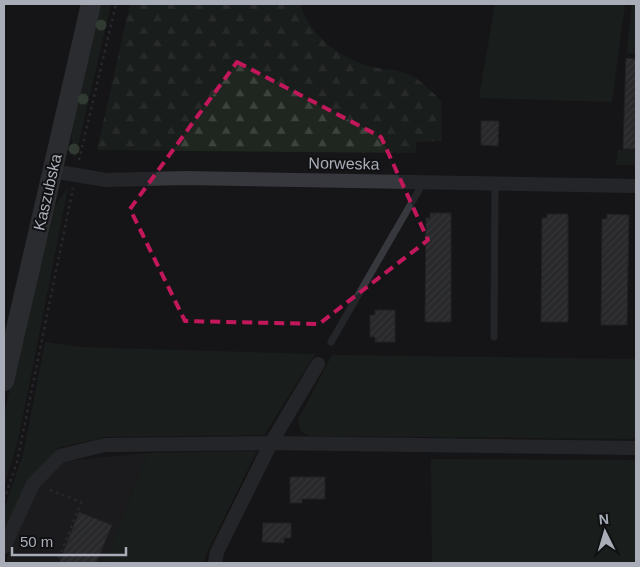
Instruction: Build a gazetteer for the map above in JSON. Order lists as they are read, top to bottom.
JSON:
{
  "streets": {
    "main road": ["Kaszubska"],
    "street": ["Norweska"]
  },
  "crossings": [
    ["Norweska", "Kaszubska"]
  ],
  "scale_bar": "50 m",
  "north": "top"
}
